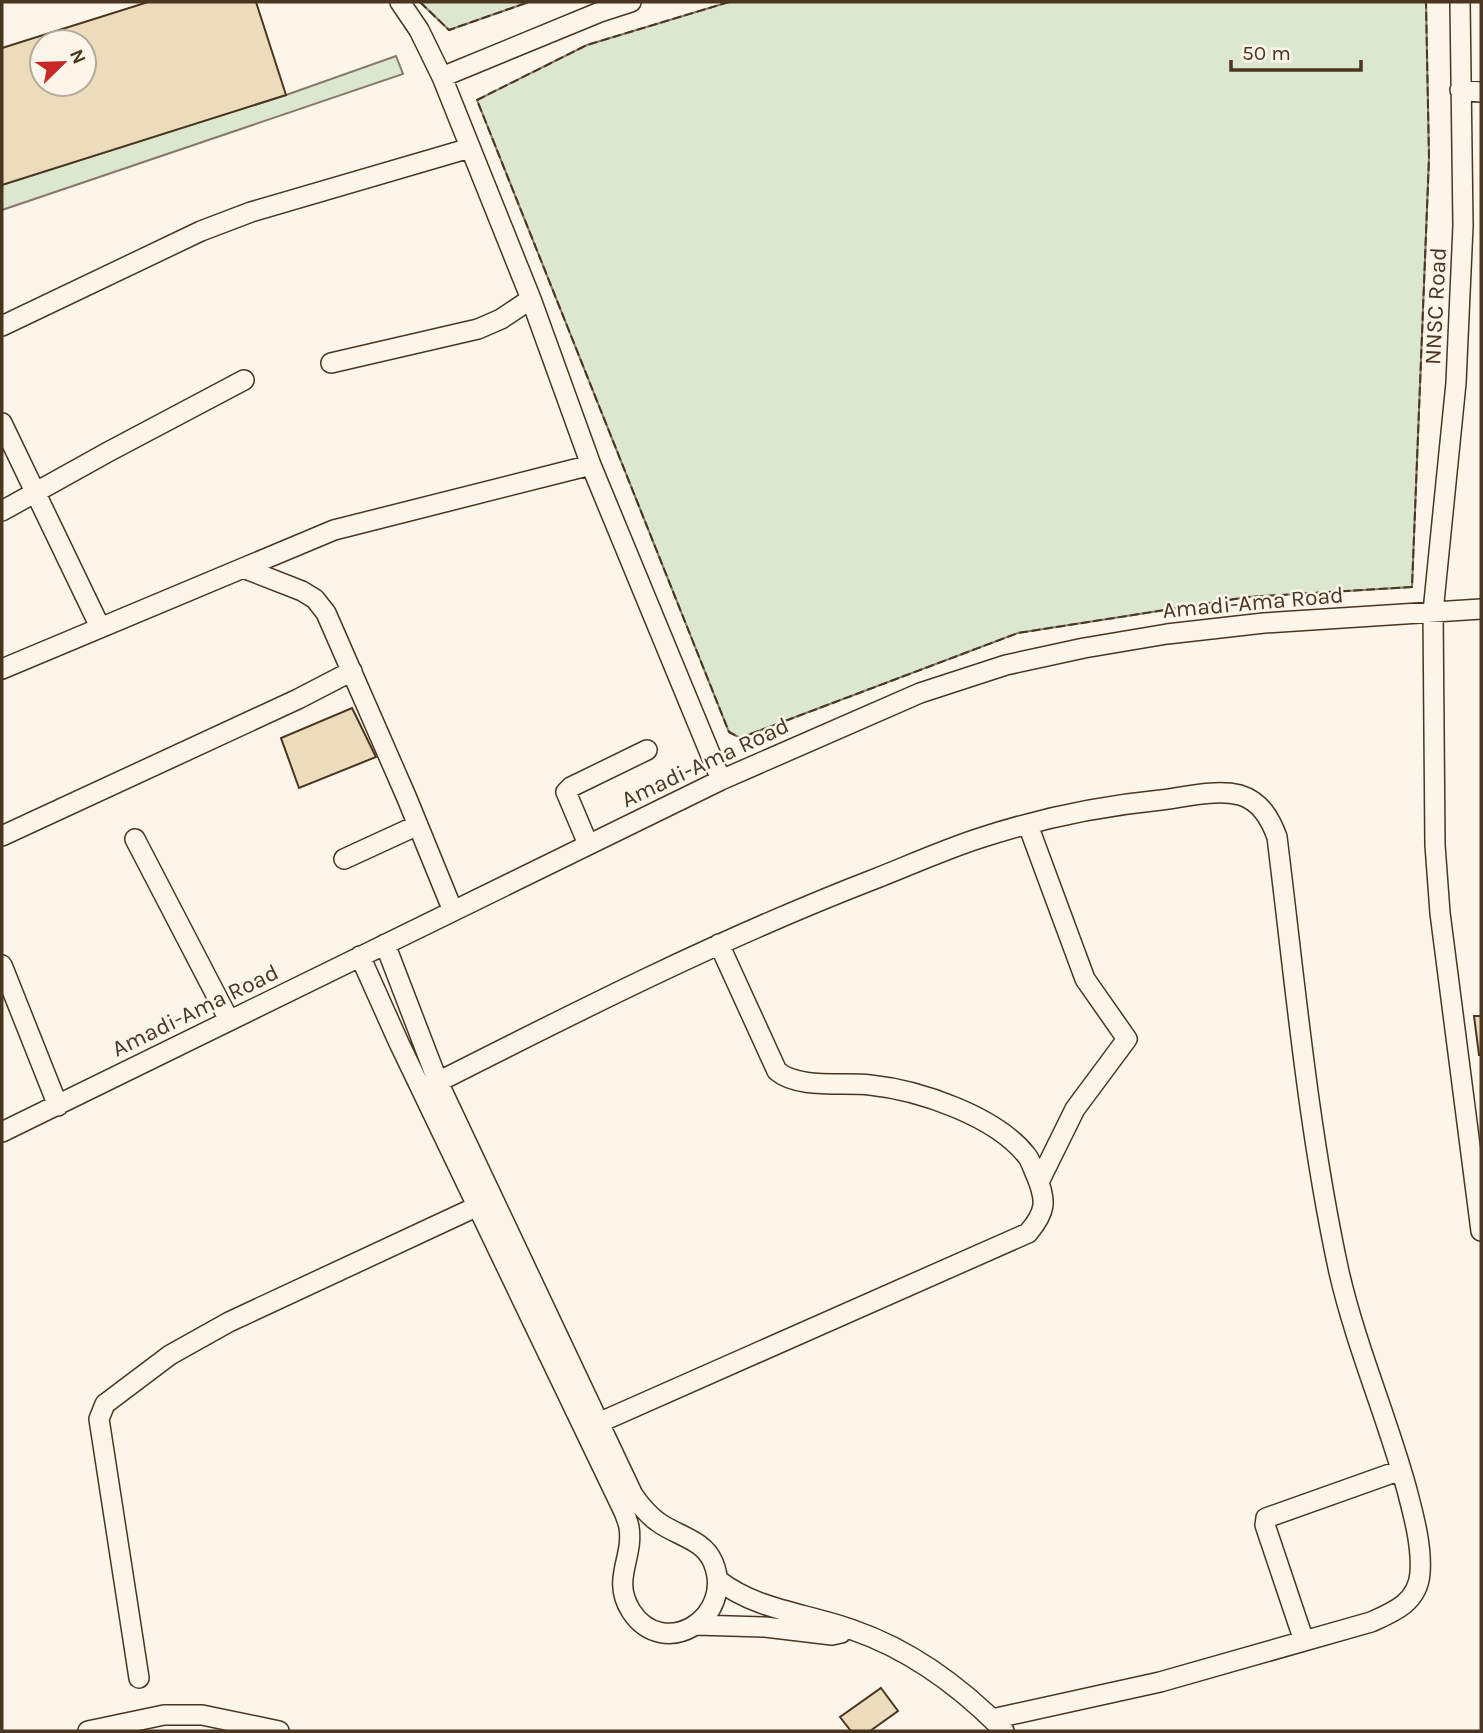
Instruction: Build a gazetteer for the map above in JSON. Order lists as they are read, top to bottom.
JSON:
{
  "streets": {
    "street": ["NNSC Road", "Amadi-Ama Road"]
  },
  "crossings": [
    ["NNSC Road", "Amadi-Ama Road"]
  ],
  "scale_bar": "50 m",
  "north": "top right"
}
